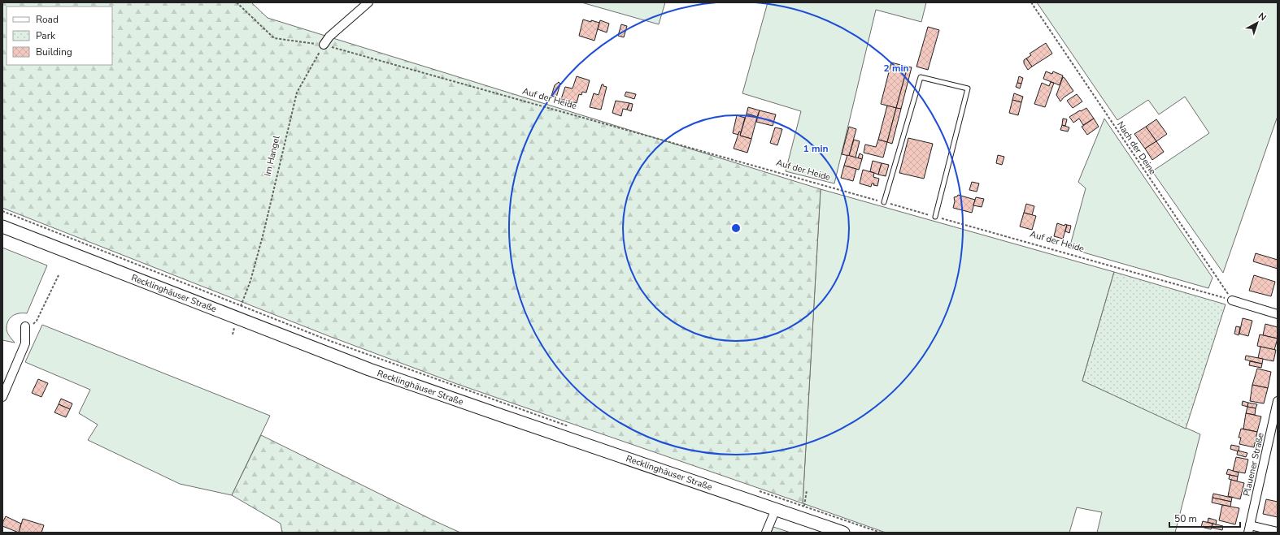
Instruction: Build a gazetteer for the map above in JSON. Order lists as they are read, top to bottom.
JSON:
{
  "streets": {
    "main road": ["Recklinghäuser Straße"],
    "street": ["Plauener Straße"],
    "path": ["Auf der Heide", "Nach der Deine", "Im Hangel"]
  },
  "crossings": [
    ["Auf der Heide", "Nach der Deine"],
    ["Auf der Heide", "Im Hangel"],
    ["Im Hangel", "Recklinghäuser Straße"]
  ],
  "legend": ["Road", "Park", "Building"],
  "scale_bar": "50 m",
  "north": "top right",
  "rings": ["2 min", "1 min"]
}
